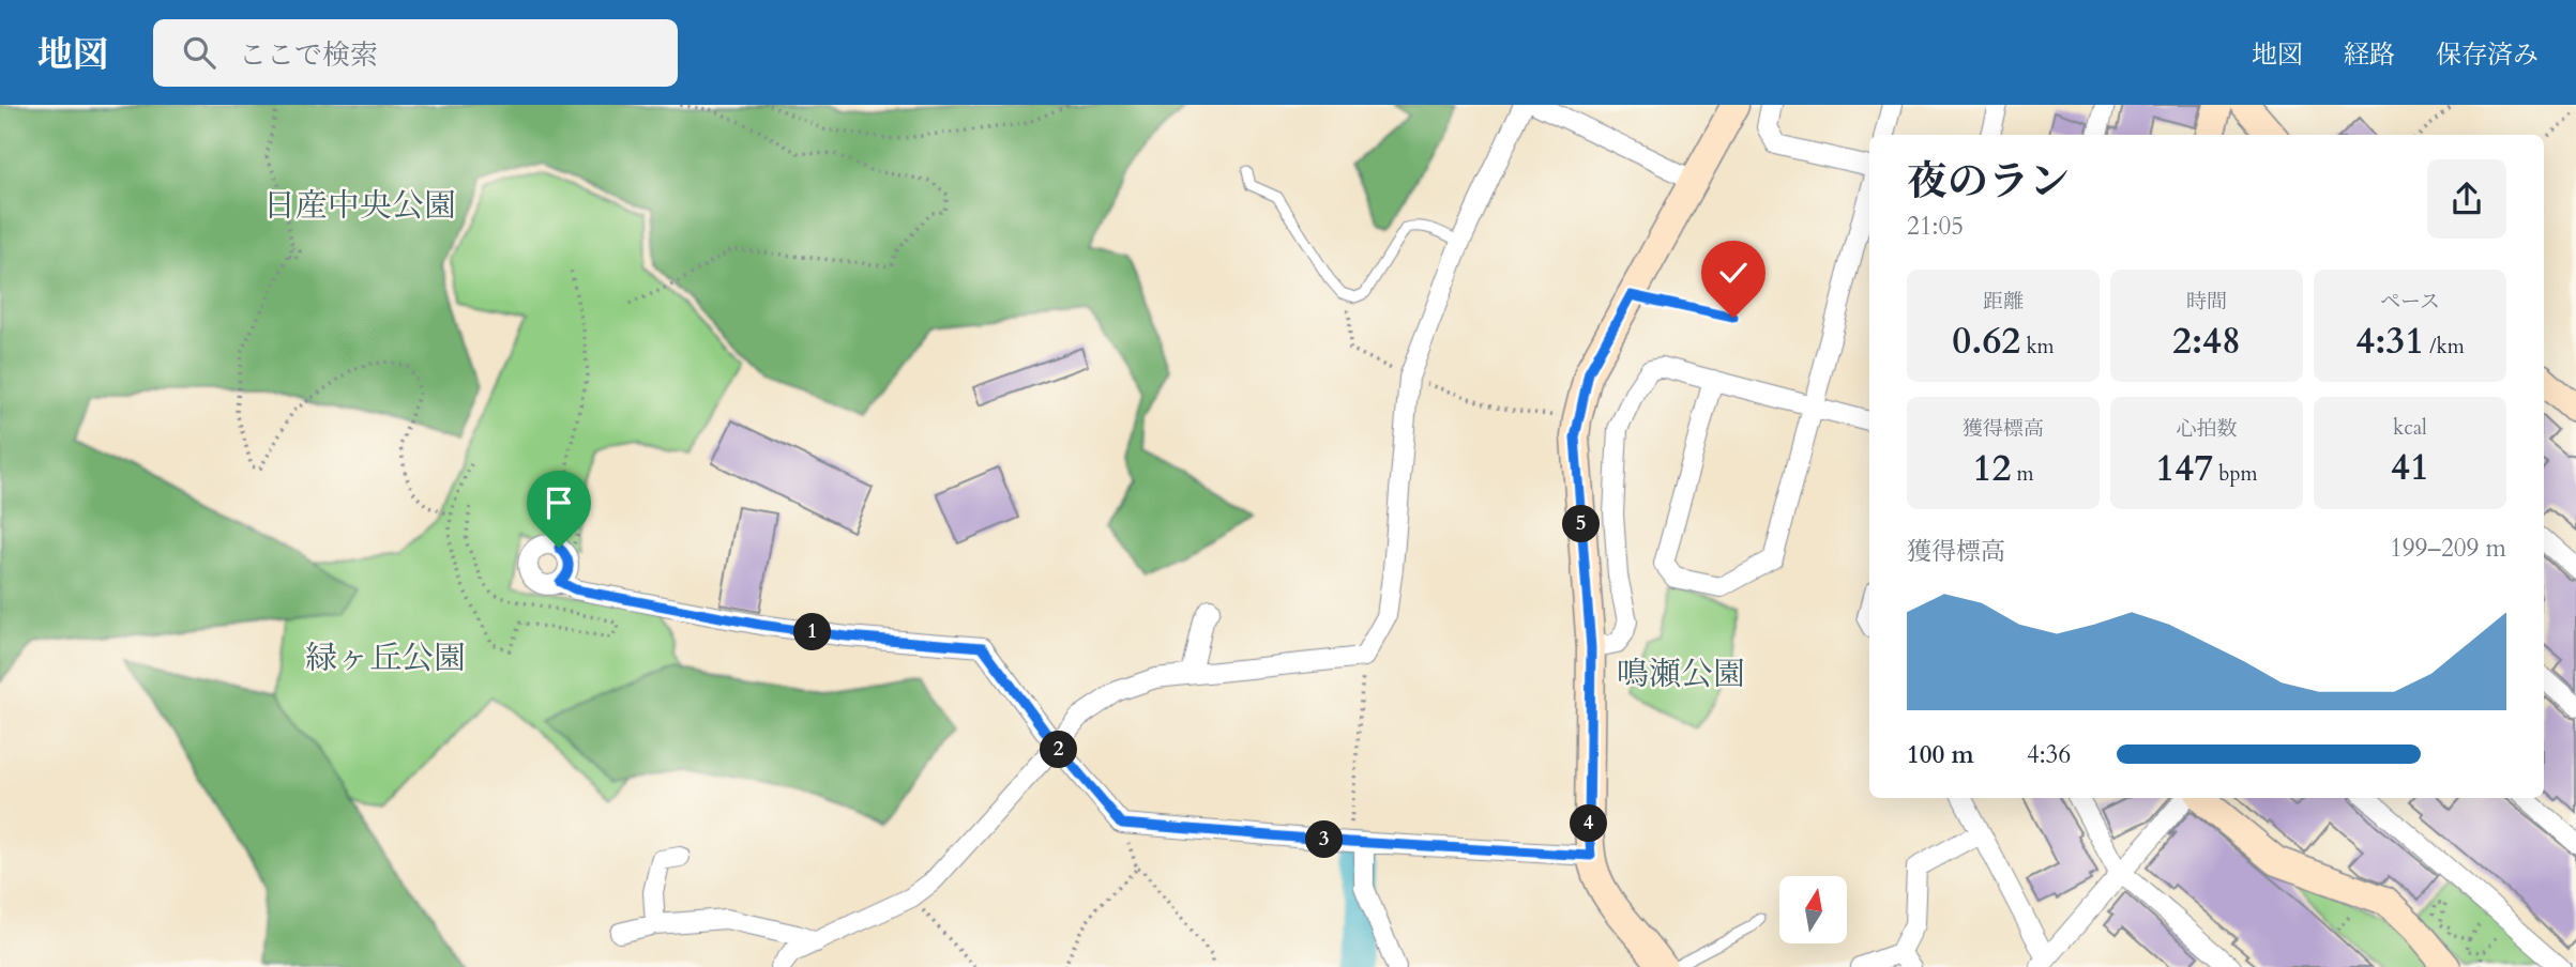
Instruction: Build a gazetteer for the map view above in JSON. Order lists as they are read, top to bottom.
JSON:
{
  "parks": ["日産中央公園", "緑ヶ丘公園", "鳴瀬公園"],
  "north": "top",
  "page": {
    "header": "地図",
    "search": "ここで検索",
    "nav": ["地図", "経路", "保存済み"],
    "heading": ["夜のラン", "21:05"],
    "stats": [
      ["距離", "0.62 km"],
      ["時間", "2:48"],
      ["ペース", "4:31 /km"],
      ["獲得標高", "12 m"],
      ["心拍数", "147 bpm"],
      ["kcal", "41"]
    ],
    "pins": [
      "5",
      "1",
      "2",
      "4",
      "3"
    ],
    "chart": ["獲得標高", "199–209 m"],
    "list": [
      {
        "name": "100 m",
        "note": "4:36"
      }
    ]
  }
}
